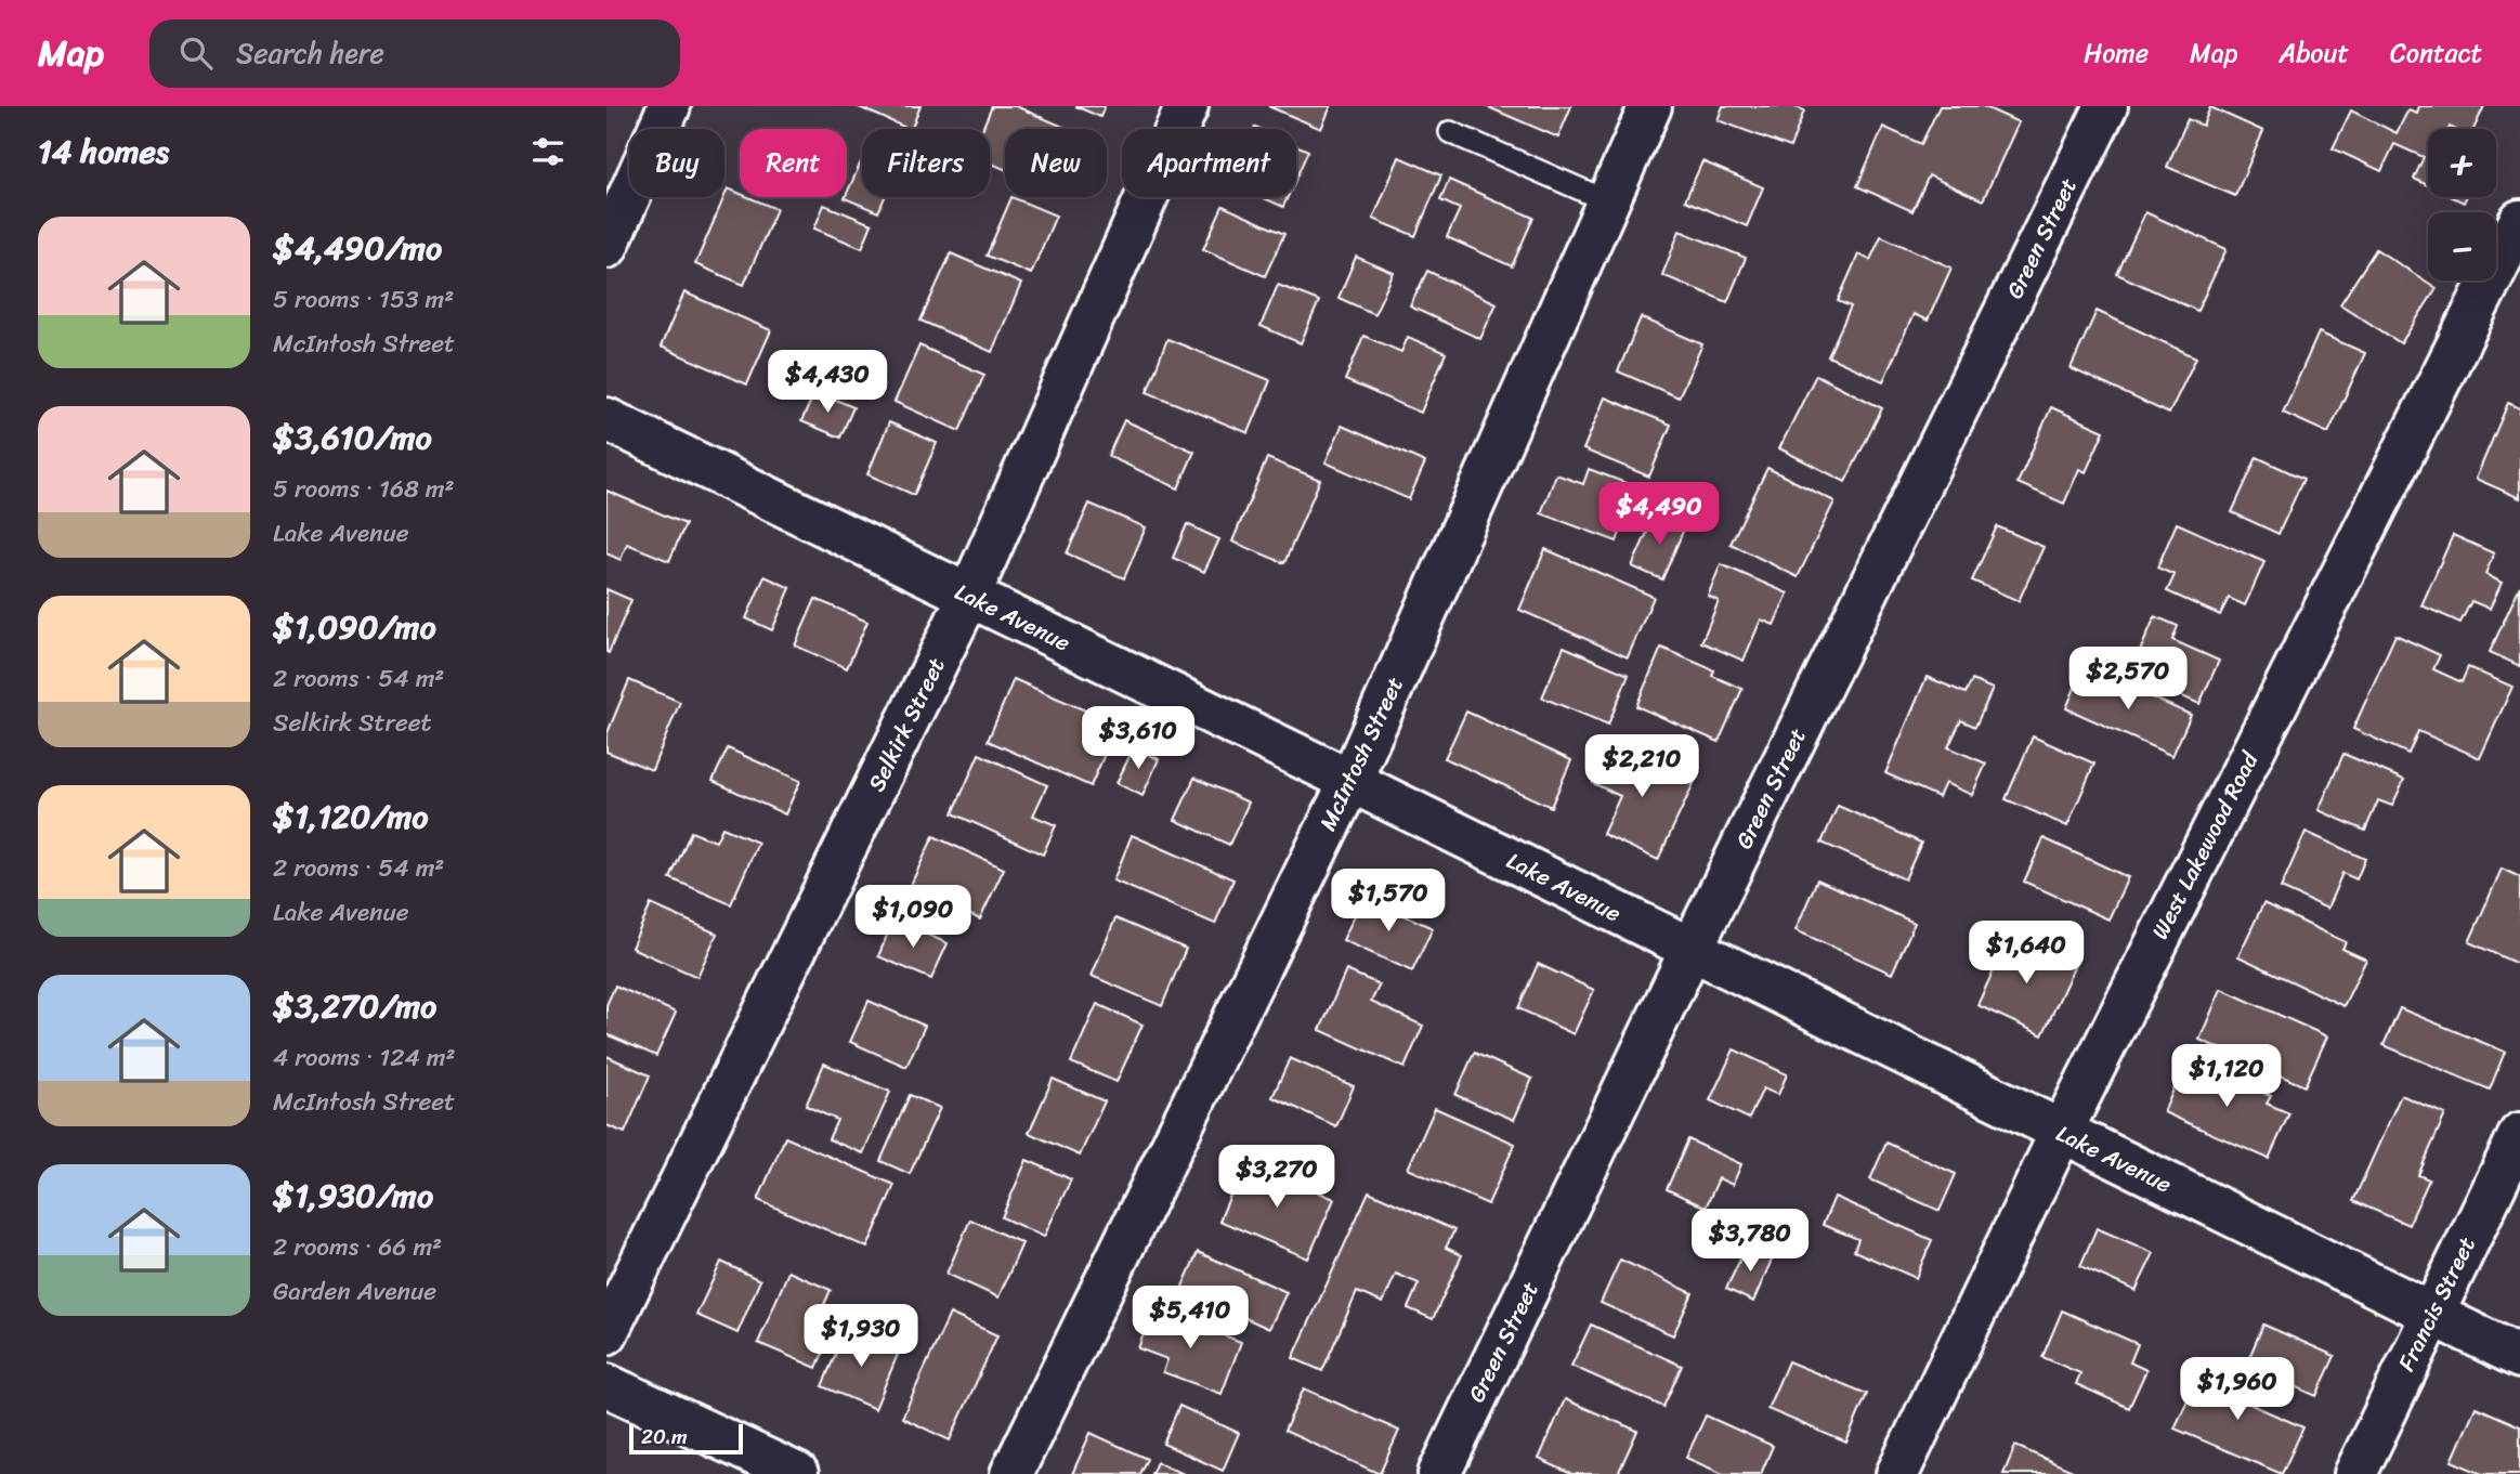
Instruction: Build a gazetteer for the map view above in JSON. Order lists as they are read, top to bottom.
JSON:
{
  "streets": {
    "street": [
      "Green Street",
      "Lake Avenue",
      "Selkirk Street",
      "McIntosh Street",
      "West Lakewood Road",
      "Francis Street"
    ]
  },
  "crossings": [
    ["Green Street", "Lake Avenue"],
    ["Lake Avenue", "Selkirk Street"],
    ["Lake Avenue", "McIntosh Street"],
    ["Lake Avenue", "West Lakewood Road"],
    ["Lake Avenue", "Francis Street"]
  ],
  "scale_bar": "20 m",
  "page": {
    "header": "Map",
    "search": "Search here",
    "nav": [
      "Home",
      "Map",
      "About",
      "Contact"
    ],
    "heading": "14 homes",
    "map_buttons": ["+", "−"],
    "chip": [
      "Buy",
      "Rent",
      "Filters",
      "New",
      "Apartment"
    ],
    "list": [
      {
        "name": "$4,490/mo",
        "note": "5 rooms · 153 m² · McIntosh Street"
      },
      {
        "name": "$3,610/mo",
        "note": "5 rooms · 168 m² · Lake Avenue"
      },
      {
        "name": "$1,090/mo",
        "note": "2 rooms · 54 m² · Selkirk Street"
      },
      {
        "name": "$1,120/mo",
        "note": "2 rooms · 54 m² · Lake Avenue"
      },
      {
        "name": "$3,270/mo",
        "note": "4 rooms · 124 m² · McIntosh Street"
      },
      {
        "name": "$1,930/mo",
        "note": "2 rooms · 66 m² · Garden Avenue"
      }
    ],
    "price": [
      "$4,430",
      "$4,490",
      "$2,570",
      "$3,610",
      "$2,210",
      "$1,570",
      "$1,090",
      "$1,640",
      "$1,120",
      "$3,270",
      "$3,780",
      "$5,410",
      "$1,930",
      "$1,960"
    ],
    "scale": "20 m"
  }
}
